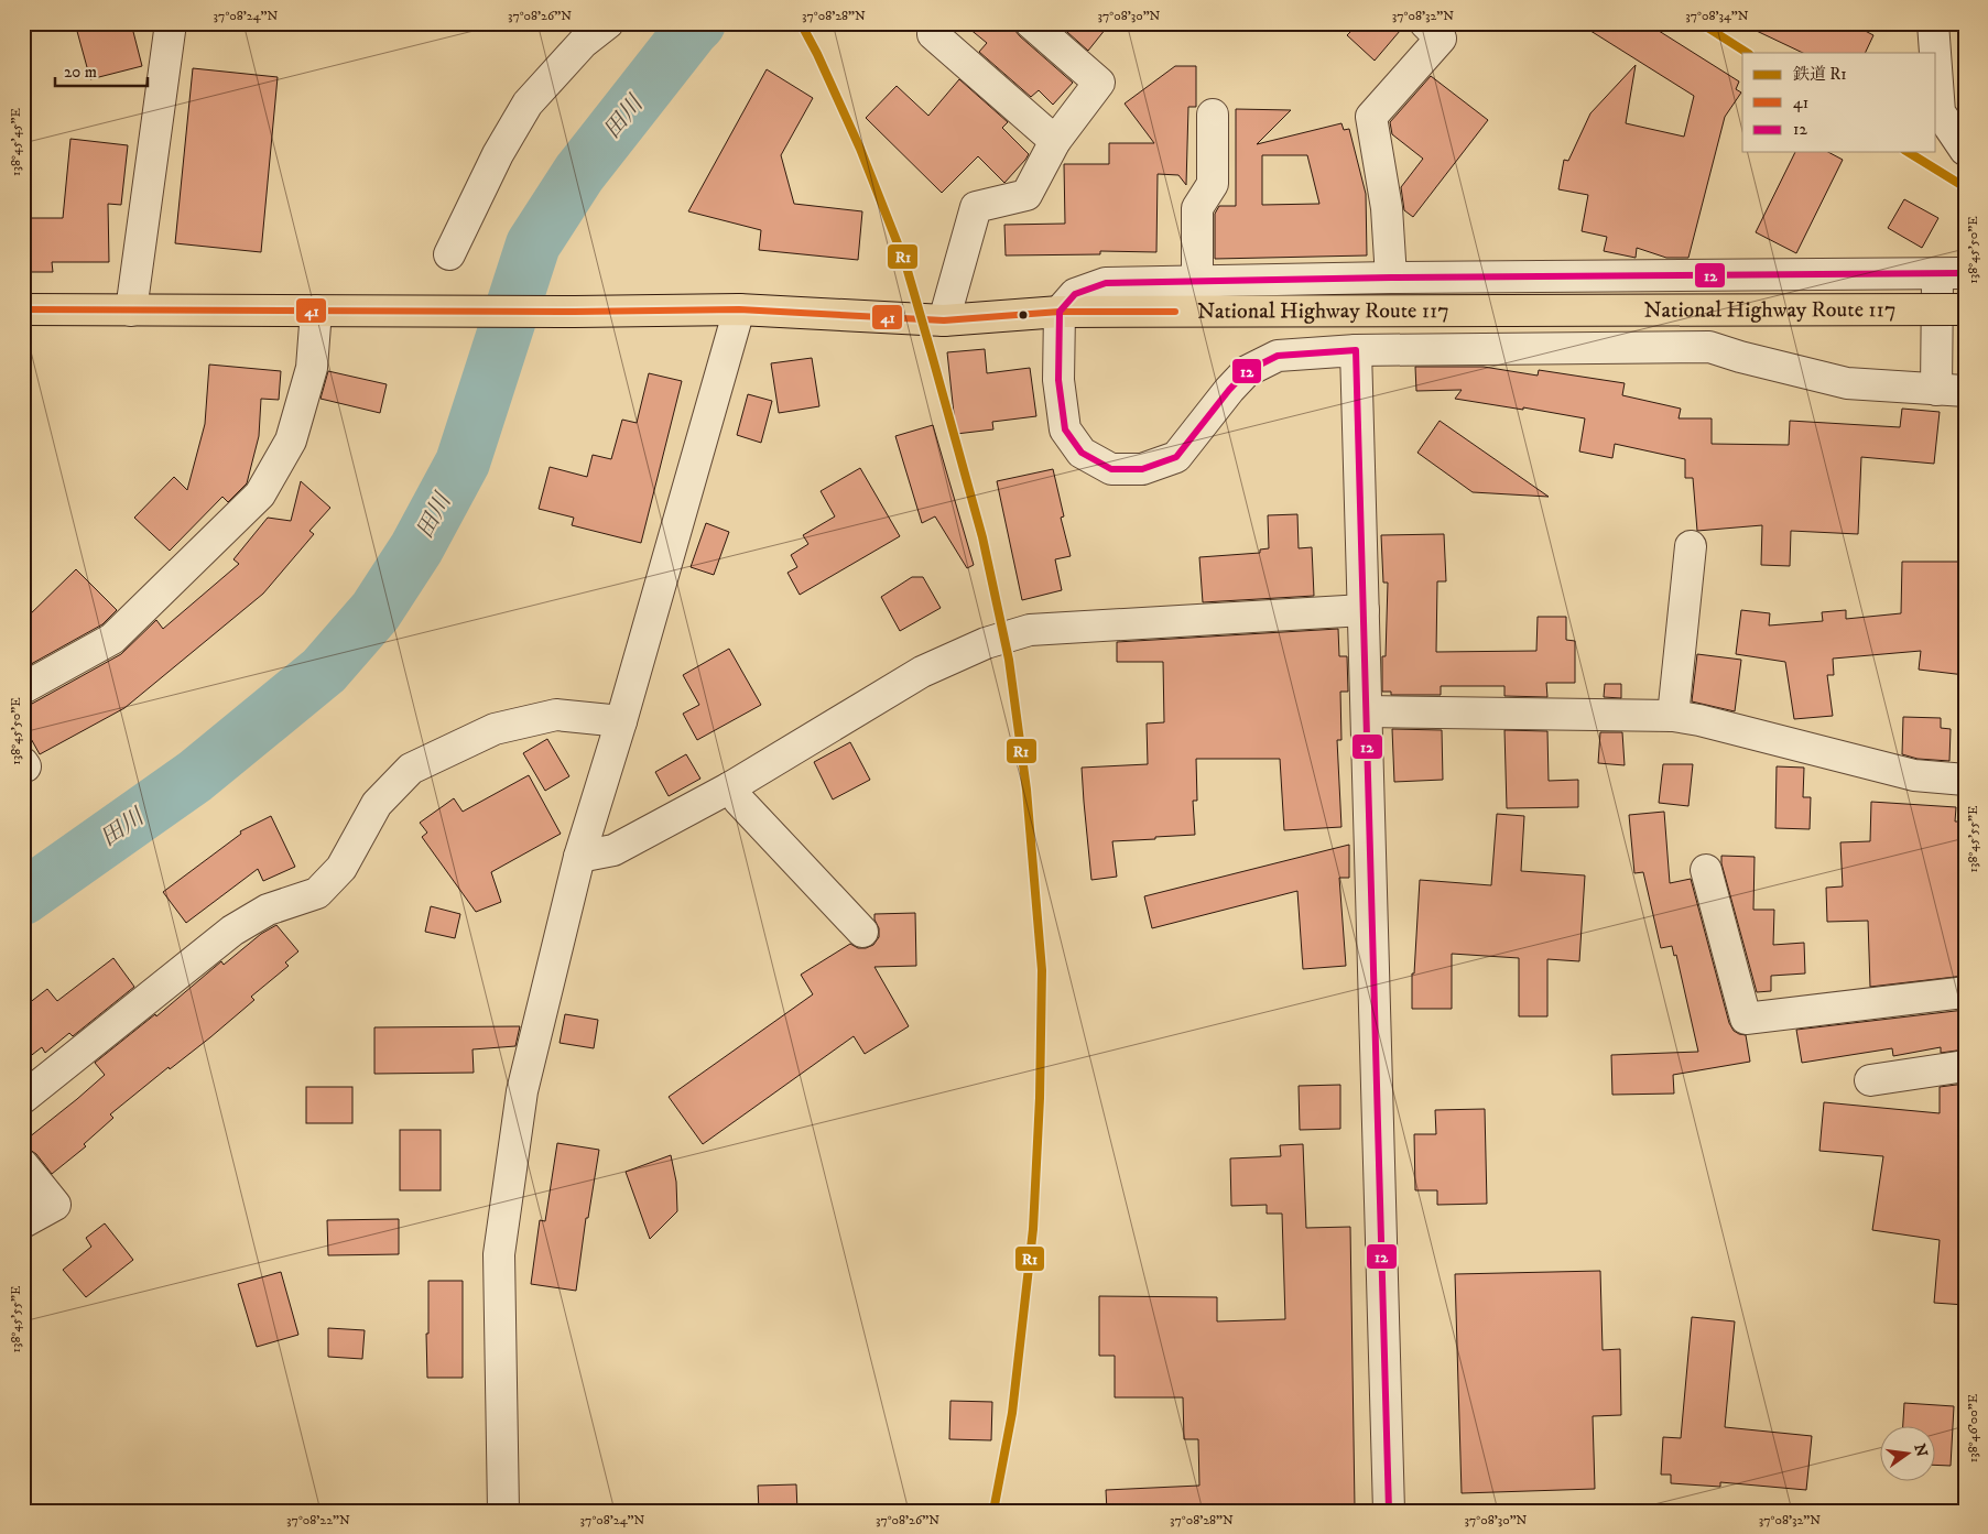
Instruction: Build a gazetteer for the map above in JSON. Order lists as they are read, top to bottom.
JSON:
{
  "streets": {
    "highway": ["National Highway Route 117"]
  },
  "water": ["田川"],
  "lines": ["rail line R1", "transit line 12", "transit line 41"],
  "legend": ["鉄道 R1", "41", "12"],
  "scale_bar": "20 m",
  "north": "right",
  "coordinates": [
    "37°08'24\"N",
    "37°08'26\"N",
    "37°08'28\"N",
    "37°08'30\"N",
    "37°08'32\"N",
    "37°08'34\"N",
    "138°45'45\"E",
    "138°45'50\"E",
    "138°45'55\"E",
    "138°46'00\"E",
    "37°08'22\"N"
  ]
}
